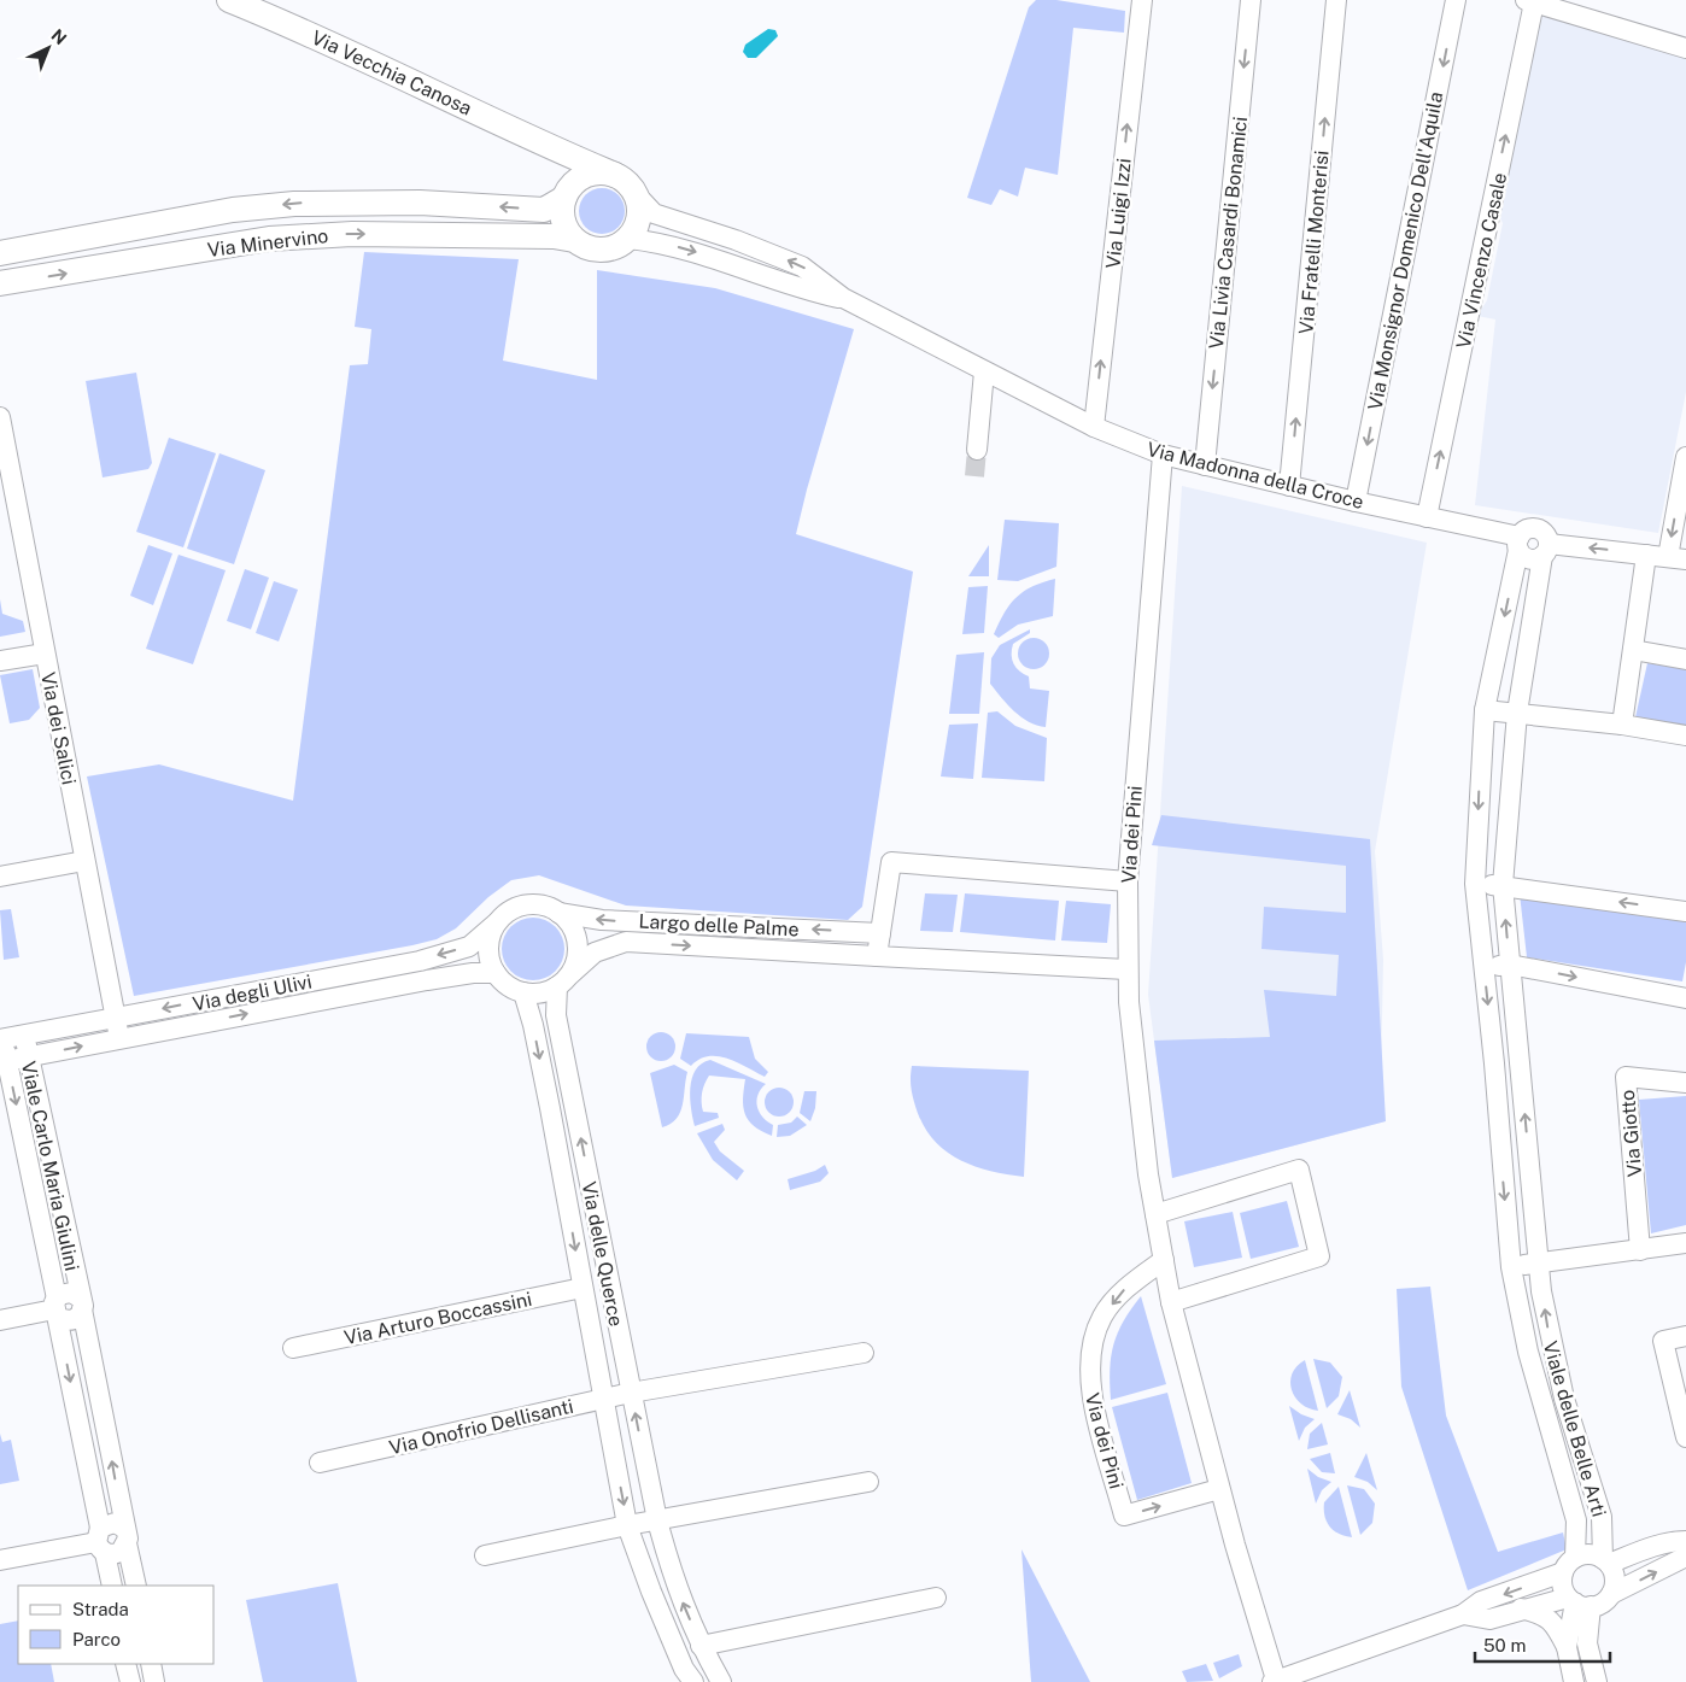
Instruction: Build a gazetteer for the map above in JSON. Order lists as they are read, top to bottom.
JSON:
{
  "streets": {
    "main road": ["Via Vecchia Canosa", "Via Minervino"],
    "street": [
      "Via Luigi Izzi",
      "Via Livia Casardi Bonamici",
      "Via Fratelli Monterisi",
      "Via Monsignor Domenico Dell'Aquila",
      "Via Vincenzo Casale",
      "Via Madonna della Croce",
      "Via dei Salici",
      "Via dei Pini",
      "Largo delle Palme",
      "Via degli Ulivi",
      "Via Giotto",
      "Viale Carlo Maria Giulini",
      "Via delle Querce",
      "Via Arturo Boccassini",
      "Via Onofrio Dellisanti",
      "Viale delle Belle Arti"
    ]
  },
  "crossings": [
    ["Via Vecchia Canosa", "Via Minervino"],
    ["Via Vecchia Canosa", "Via Madonna della Croce"],
    ["Via Luigi Izzi", "Via Madonna della Croce"],
    ["Via Livia Casardi Bonamici", "Via Madonna della Croce"],
    ["Via Minervino", "Via Madonna della Croce"],
    ["Via Fratelli Monterisi", "Via Madonna della Croce"],
    ["Via Monsignor Domenico Dell'Aquila", "Via Madonna della Croce"],
    ["Via Vincenzo Casale", "Via Madonna della Croce"],
    ["Via Madonna della Croce", "Via dei Pini"],
    ["Via Madonna della Croce", "Viale delle Belle Arti"],
    ["Via dei Salici", "Via degli Ulivi"],
    ["Via dei Pini", "Largo delle Palme"],
    ["Largo delle Palme", "Via degli Ulivi"],
    ["Largo delle Palme", "Via delle Querce"],
    ["Via degli Ulivi", "Viale Carlo Maria Giulini"],
    ["Via degli Ulivi", "Via delle Querce"],
    ["Via delle Querce", "Via Arturo Boccassini"],
    ["Via delle Querce", "Via Onofrio Dellisanti"]
  ],
  "one_way": [
    "Via Luigi Izzi",
    "Via Livia Casardi Bonamici",
    "Via Fratelli Monterisi",
    "Via Monsignor Domenico Dell'Aquila",
    "Via Vincenzo Casale"
  ],
  "legend": ["Strada", "Parco"],
  "scale_bar": "50 m",
  "north": "top right"
}
